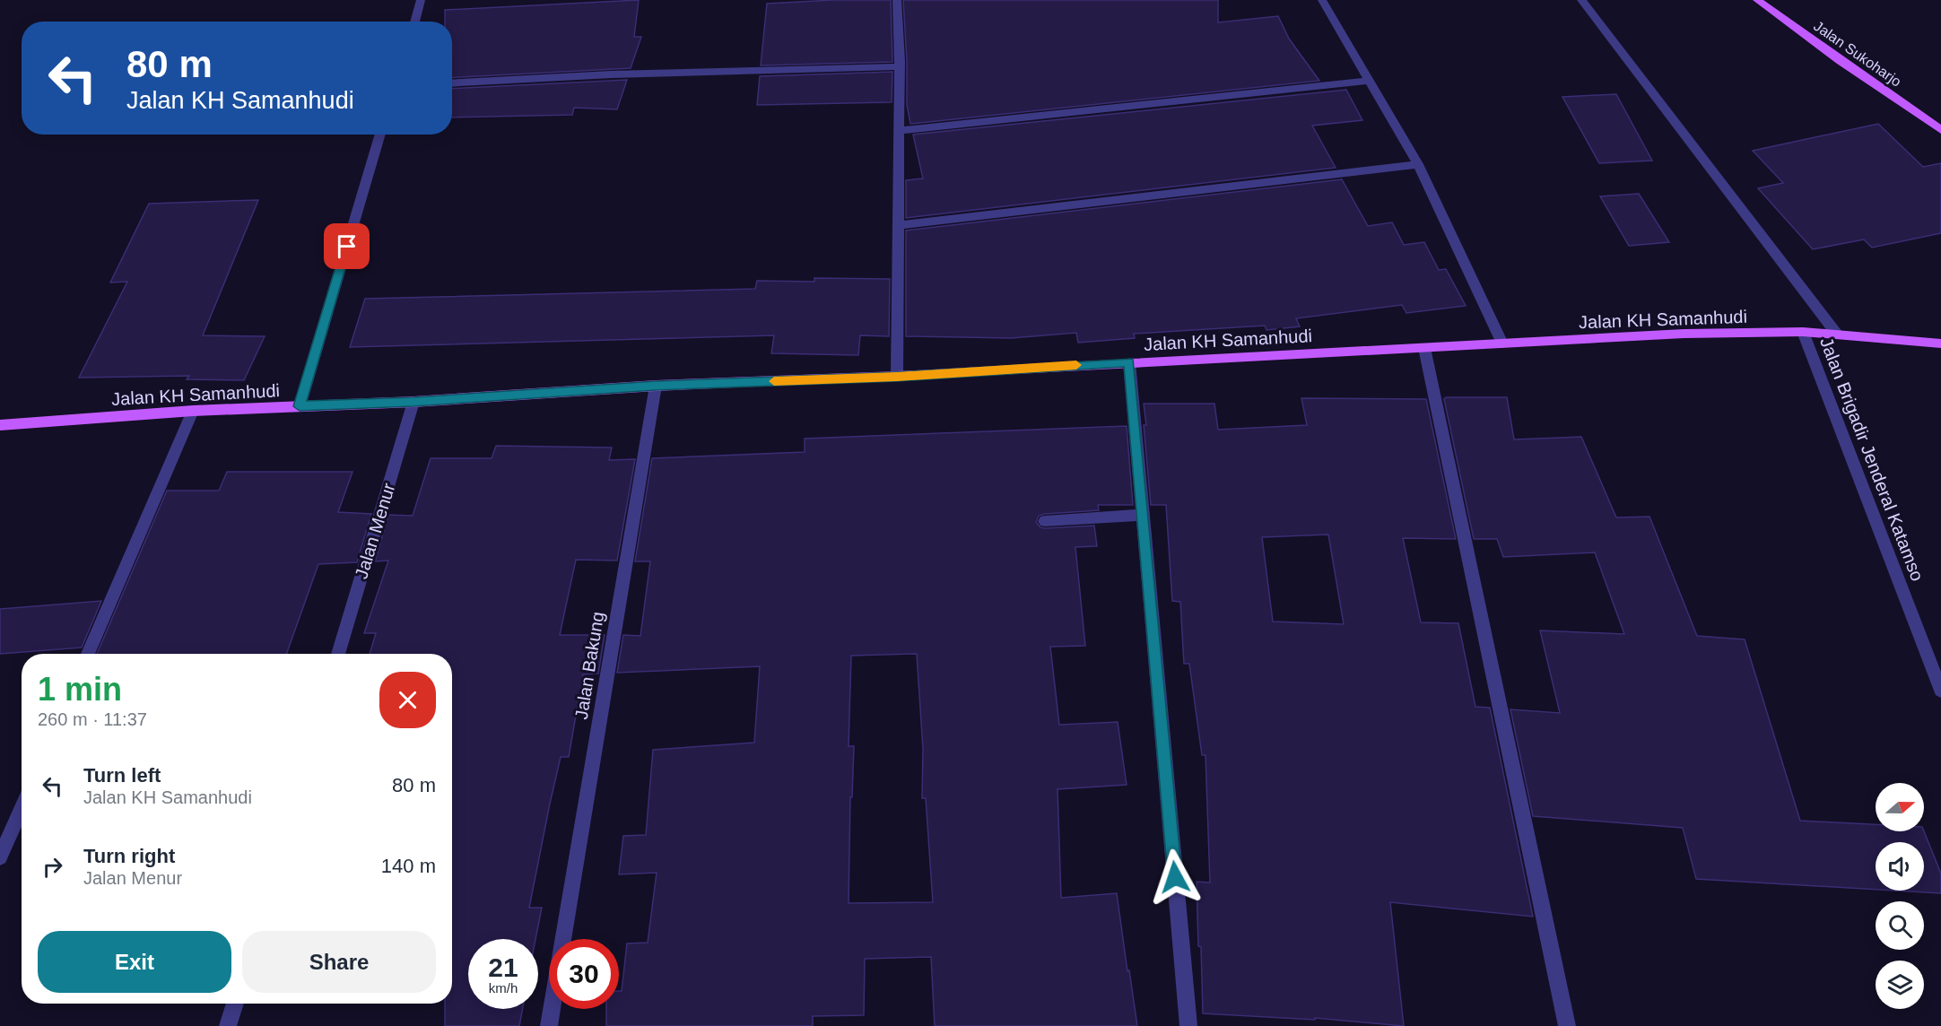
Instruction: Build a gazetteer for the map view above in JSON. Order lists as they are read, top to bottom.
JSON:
{
  "streets": {
    "main road": ["Jalan Sukoharjo", "Jalan KH Samanhudi"],
    "street": ["Jalan Brigadir Jenderal Katamso", "Jalan Menur", "Jalan Bakung"]
  },
  "crossings": [
    ["Jalan KH Samanhudi", "Jalan Brigadir Jenderal Katamso"],
    ["Jalan KH Samanhudi", "Jalan Menur"],
    ["Jalan KH Samanhudi", "Jalan Bakung"]
  ],
  "north": "right",
  "page": {
    "turn": ["80 m", "Jalan KH Samanhudi"],
    "heading": ["1 min", "260 m · 11:37"],
    "list": [
      {
        "name": "Turn left",
        "note": "Jalan KH Samanhudi",
        "value": "80 m"
      },
      {
        "name": "Turn right",
        "note": "Jalan Menur",
        "value": "140 m"
      }
    ],
    "buttons": ["Exit", "Share"],
    "speed": "21 km/h",
    "limit": "30"
  }
}
